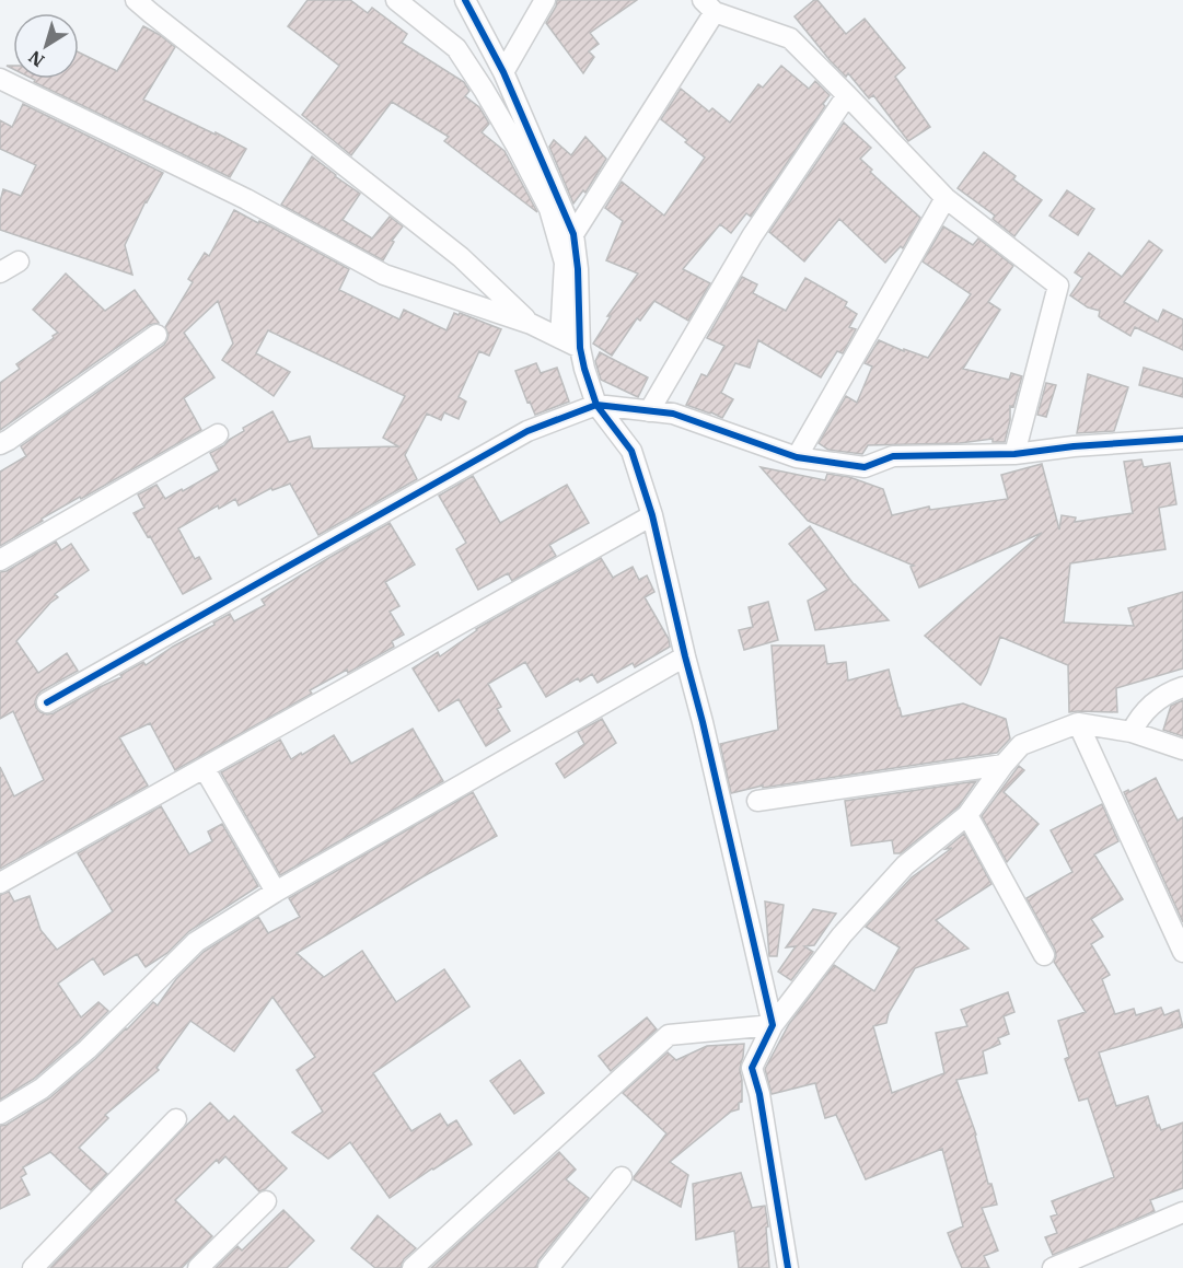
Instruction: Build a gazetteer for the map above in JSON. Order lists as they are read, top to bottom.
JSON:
{
  "north": "bottom left"
}
